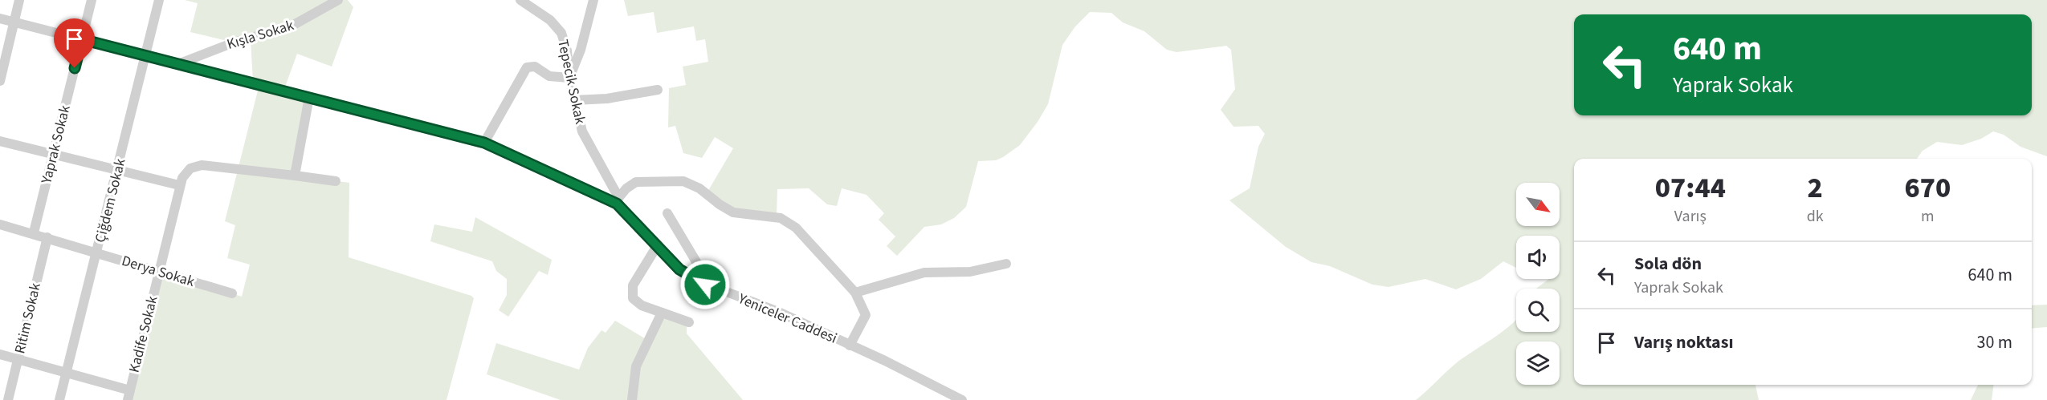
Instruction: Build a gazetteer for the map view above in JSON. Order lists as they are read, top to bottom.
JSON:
{
  "streets": {
    "street": [
      "Kışla Sokak",
      "Tepecik Sokak",
      "Yaprak Sokak",
      "Çiğdem Sokak",
      "Derya Sokak",
      "Ritim Sokak",
      "Yeniceler Caddesi",
      "Kadife Sokak"
    ]
  },
  "crossings": [
    ["Kışla Sokak", "Yeniceler Caddesi"],
    ["Tepecik Sokak", "Yeniceler Caddesi"],
    ["Yaprak Sokak", "Derya Sokak"],
    ["Yaprak Sokak", "Yeniceler Caddesi"],
    ["Çiğdem Sokak", "Derya Sokak"],
    ["Çiğdem Sokak", "Yeniceler Caddesi"],
    ["Derya Sokak", "Ritim Sokak"],
    ["Derya Sokak", "Kadife Sokak"]
  ],
  "north": "bottom right",
  "page": {
    "turn": ["640 m", "Yaprak Sokak"],
    "eta": [
      "07:44",
      "Varış",
      "2",
      "dk",
      "670",
      "m"
    ],
    "list": [
      {
        "name": "Sola dön",
        "note": "Yaprak Sokak",
        "value": "640 m"
      },
      {
        "name": "Varış noktası",
        "value": "30 m"
      }
    ]
  }
}
